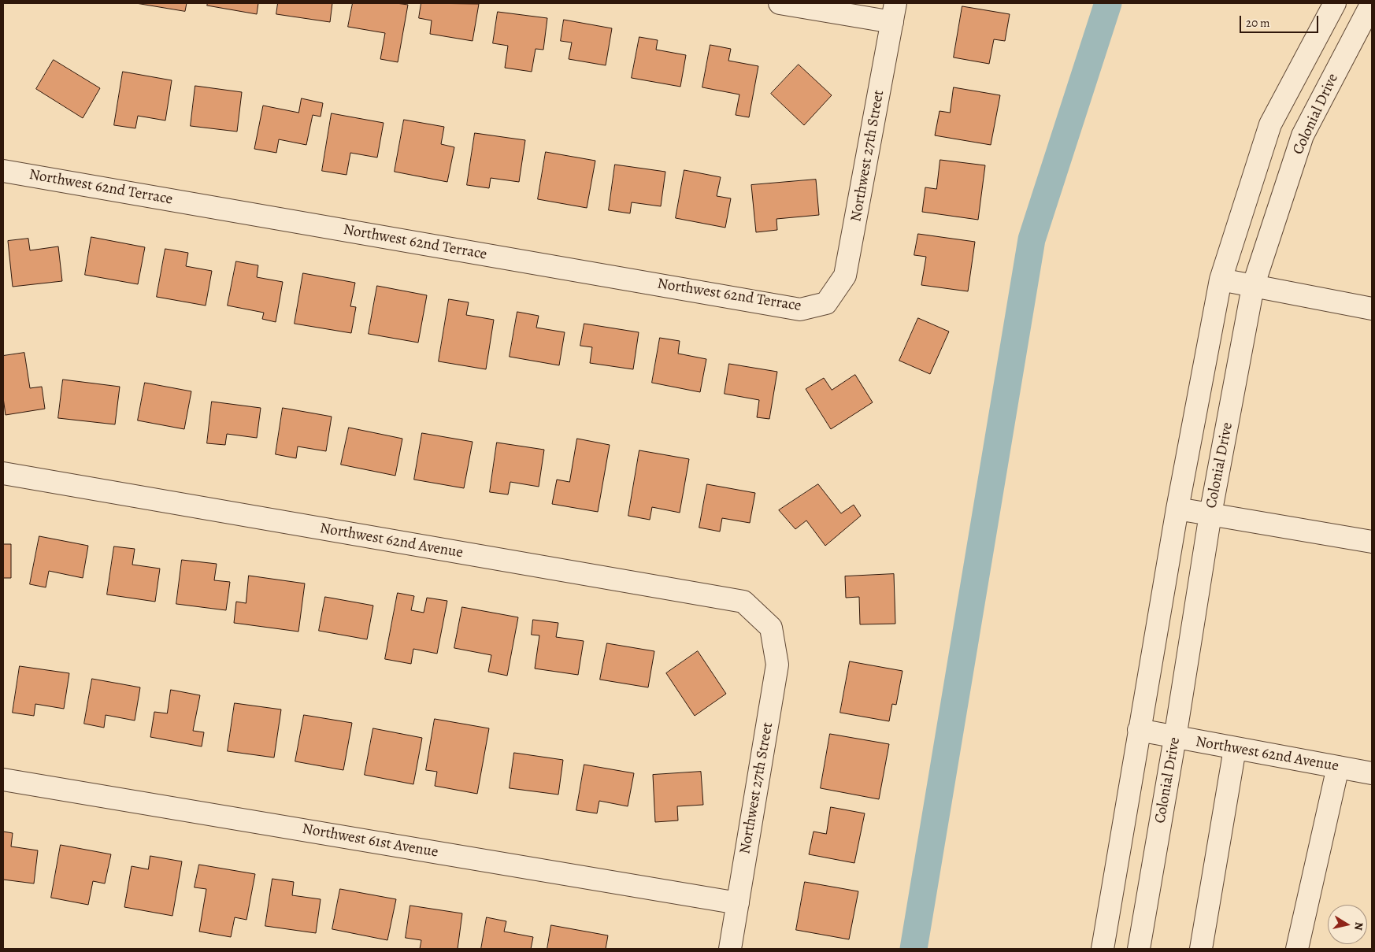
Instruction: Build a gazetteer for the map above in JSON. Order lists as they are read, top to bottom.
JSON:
{
  "streets": {
    "street": [
      "Colonial Drive",
      "Northwest 27th Street",
      "Northwest 62nd Terrace",
      "Northwest 62nd Avenue",
      "Northwest 61st Avenue"
    ]
  },
  "crossings": [
    ["Colonial Drive", "Northwest 62nd Avenue"],
    ["Northwest 27th Street", "Northwest 62nd Terrace"],
    ["Northwest 27th Street", "Northwest 62nd Avenue"],
    ["Northwest 27th Street", "Northwest 61st Avenue"]
  ],
  "scale_bar": "20 m",
  "north": "right"
}
